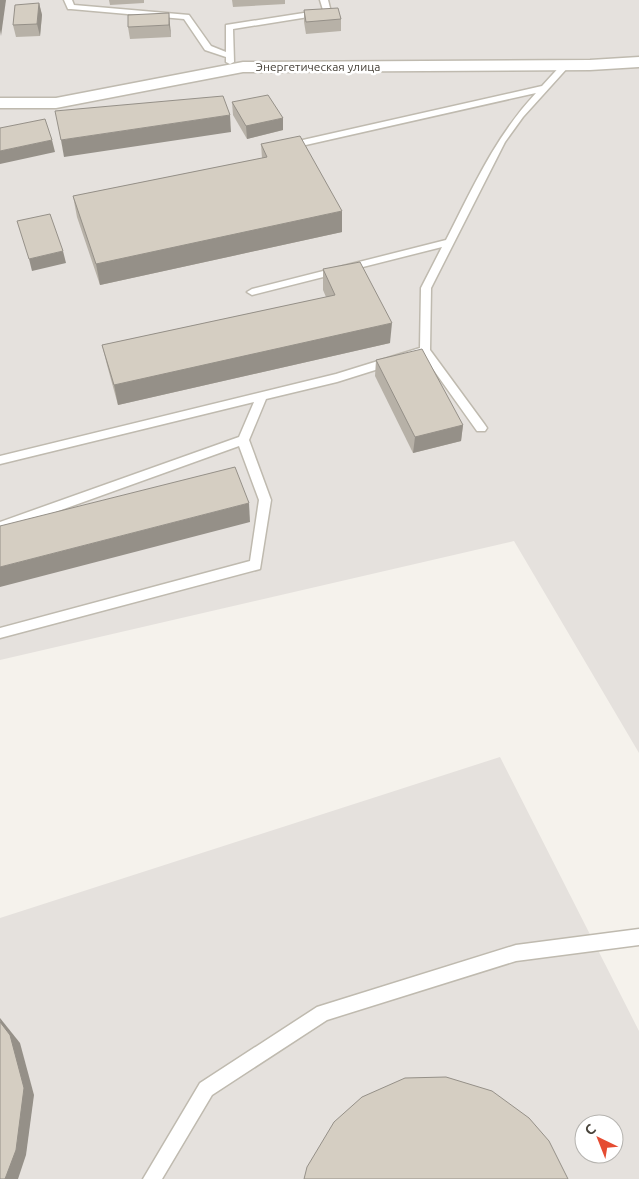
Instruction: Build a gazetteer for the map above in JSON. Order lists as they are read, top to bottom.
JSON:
{
  "streets": {
    "street": ["Энергетическая улица"]
  },
  "north": "top left"
}
